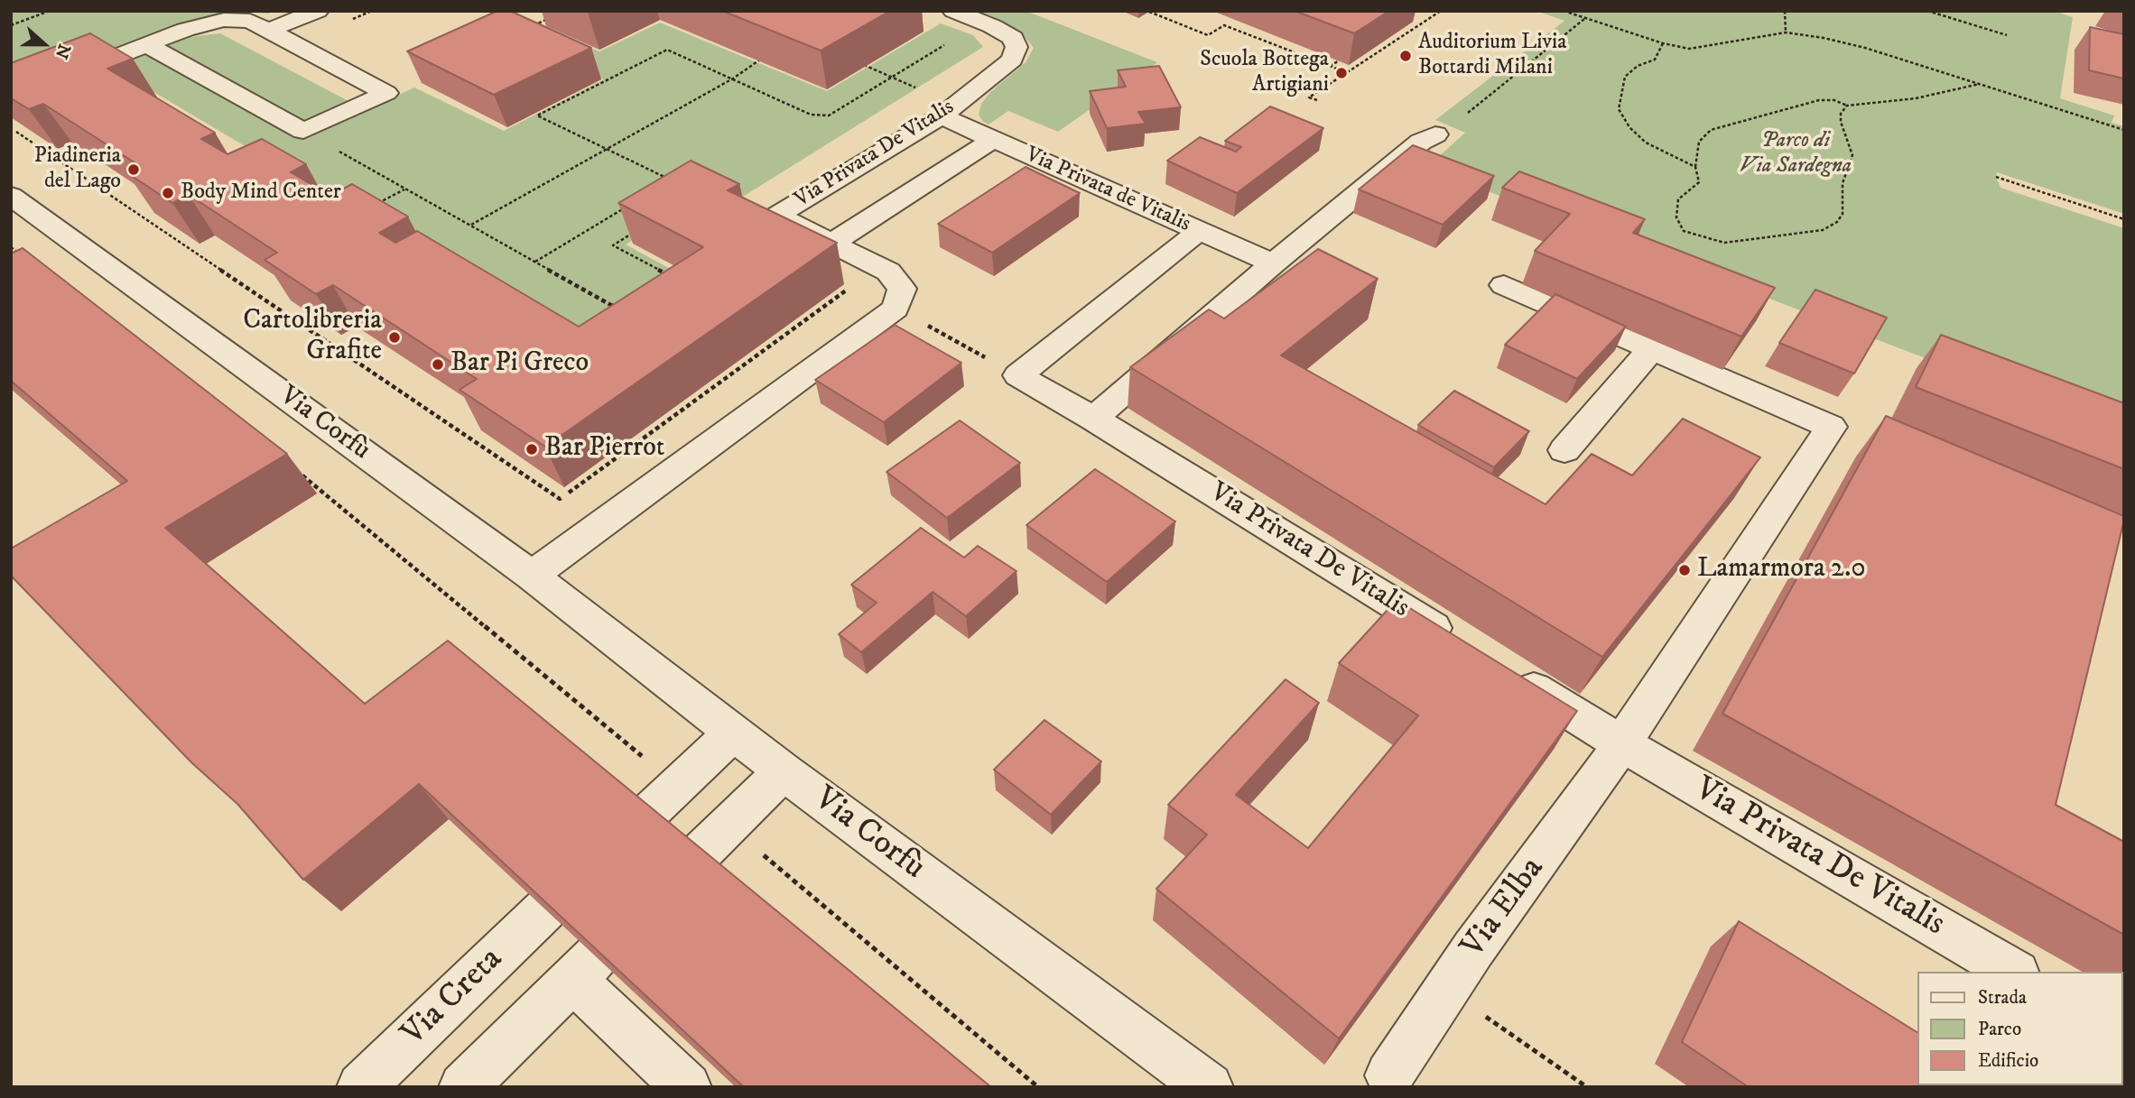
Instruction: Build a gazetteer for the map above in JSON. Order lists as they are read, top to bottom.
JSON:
{
  "streets": {
    "street": [
      "Via Privata De Vitalis",
      "Via Privata de Vitalis",
      "Via Corfù",
      "Via Elba",
      "Via Creta"
    ]
  },
  "crossings": [
    ["Via Privata De Vitalis", "Via Privata de Vitalis"],
    ["Via Privata De Vitalis", "Via Elba"]
  ],
  "parks": ["Parco di Via Sardegna"],
  "places": [
    "Auditorium Livia Bottardi Milani",
    "Scuola Bottega Artigiani",
    "Piadineria del Lago",
    "Body Mind Center",
    "Cartolibreria Grafite",
    "Bar Pi Greco",
    "Bar Pierrot",
    "Lamarmora 2.0"
  ],
  "legend": ["Strada", "Parco", "Edificio"],
  "north": "right"
}
